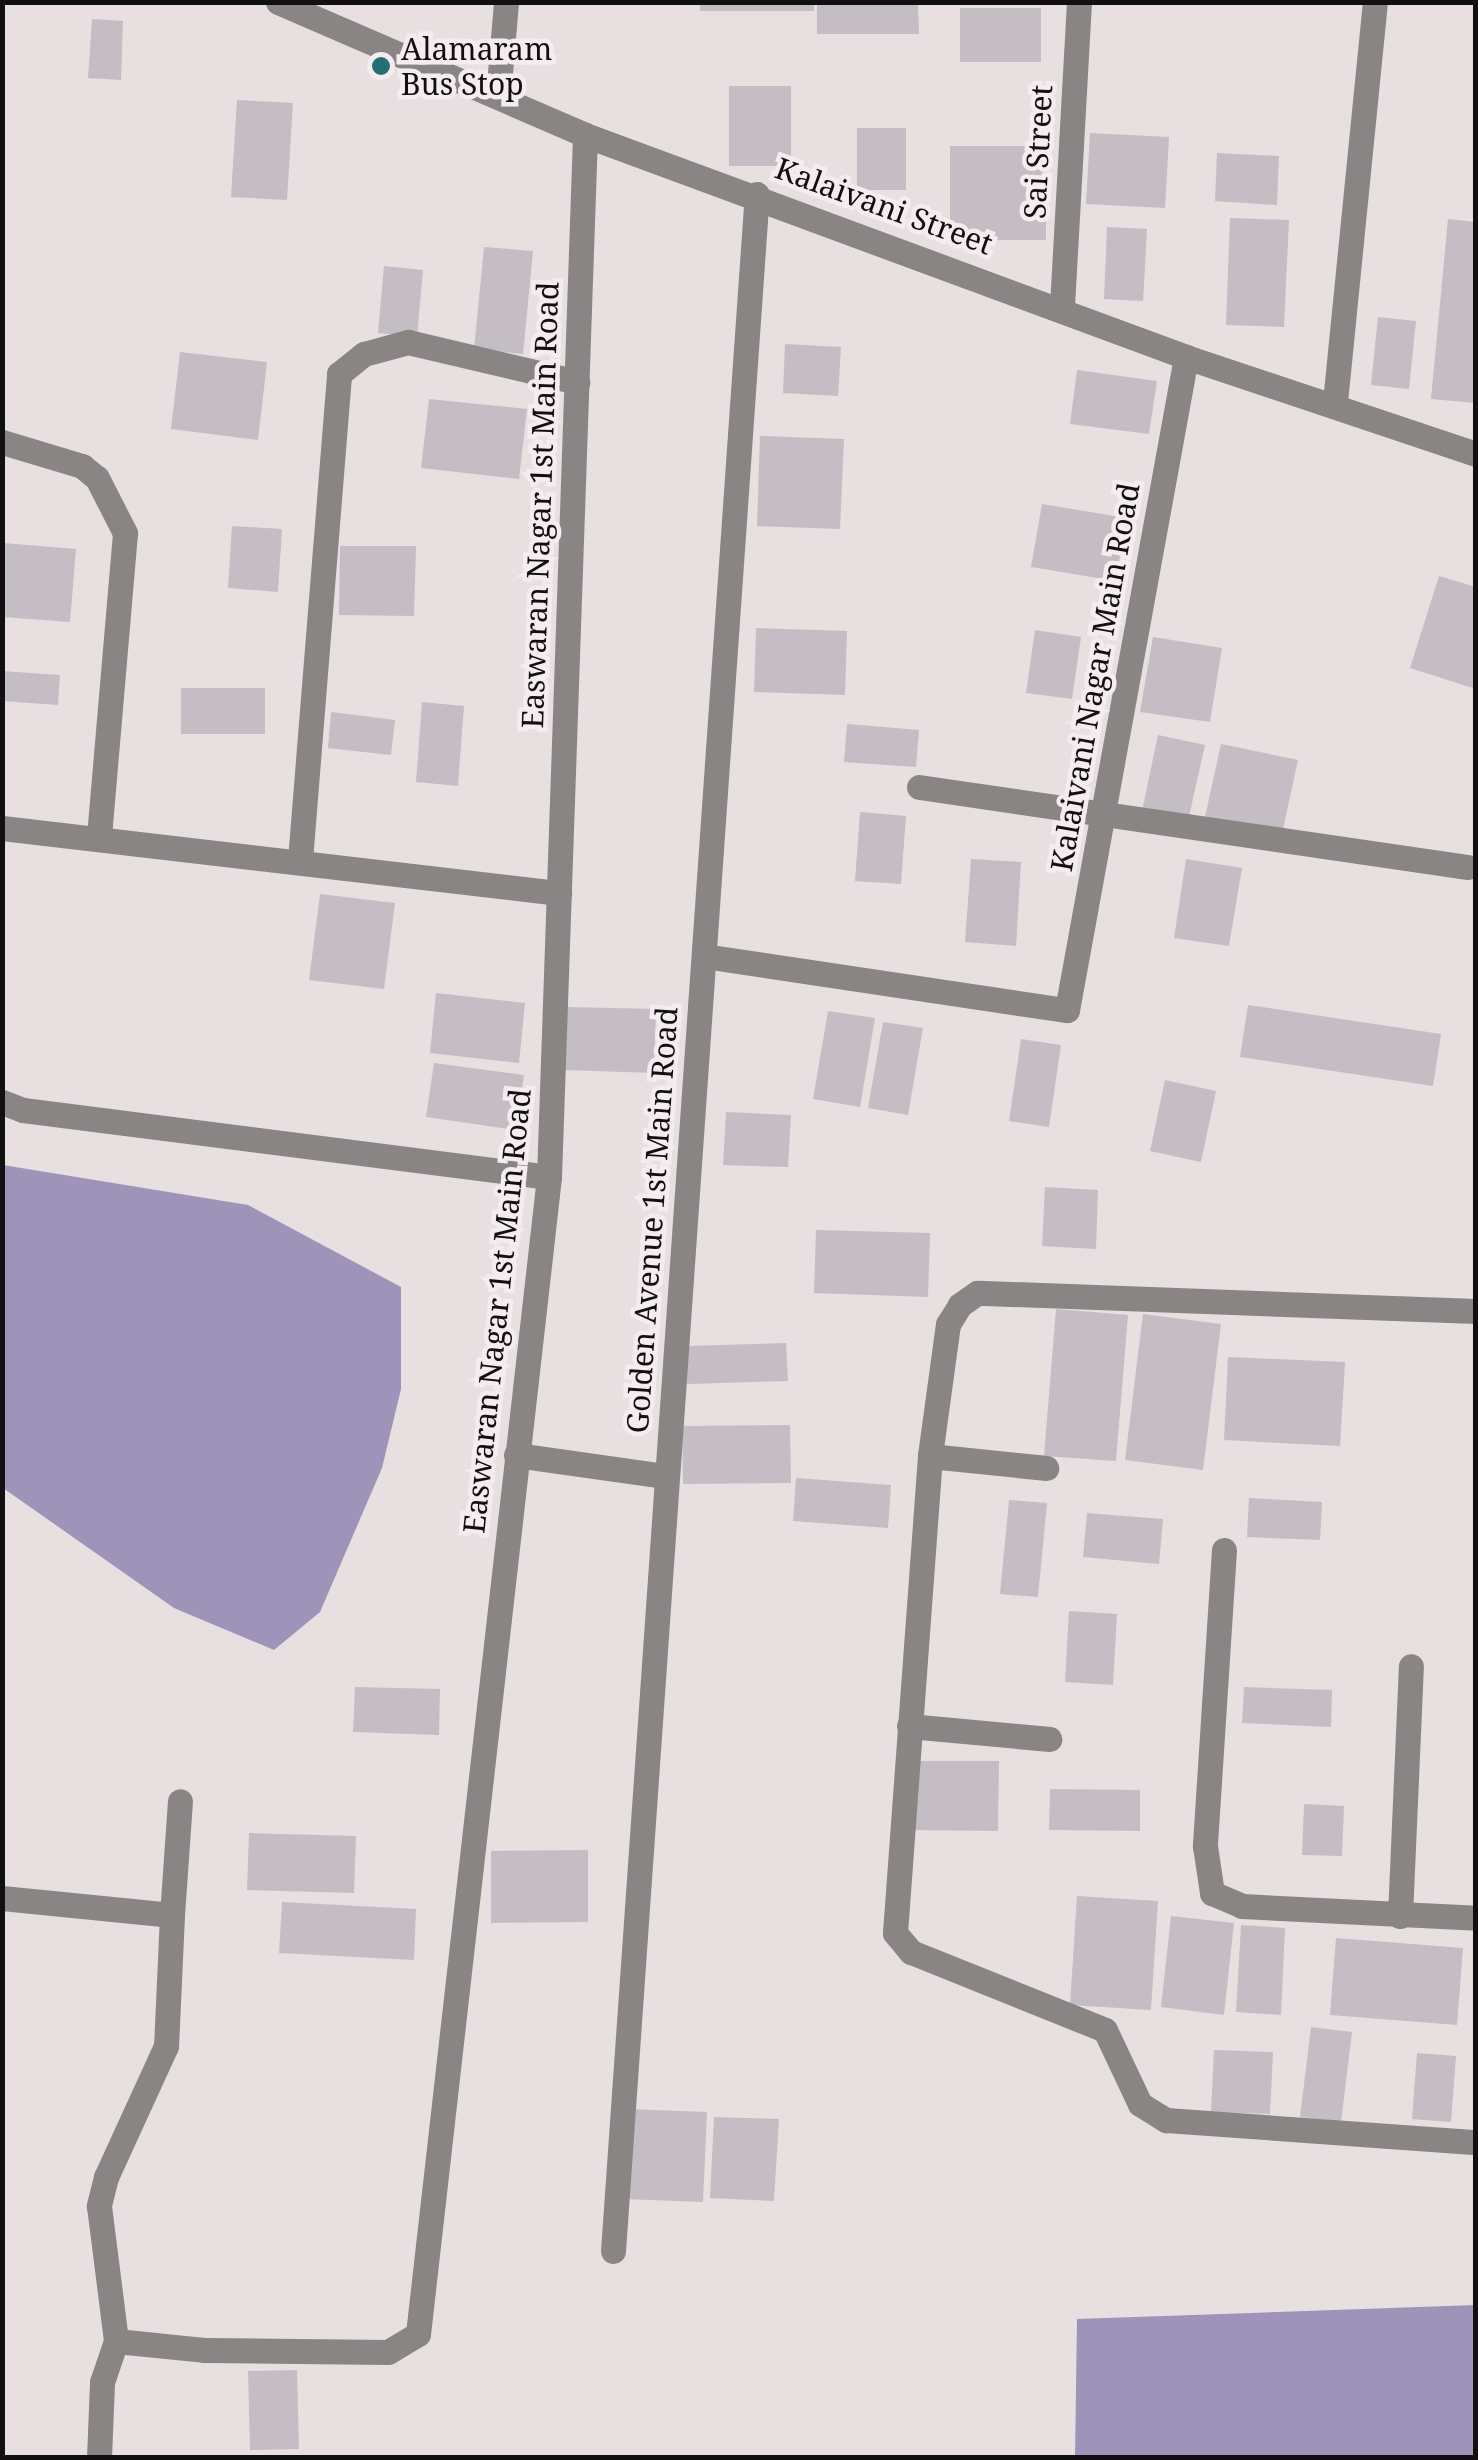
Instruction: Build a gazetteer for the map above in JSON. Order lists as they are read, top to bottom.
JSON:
{
  "streets": {
    "street": [
      "Sai Street",
      "Kalaivani Street",
      "Easwaran Nagar 1st Main Road",
      "Kalaivani Nagar Main Road",
      "Golden Avenue 1st Main Road"
    ]
  },
  "crossings": [
    ["Sai Street", "Kalaivani Street"],
    ["Kalaivani Street", "Easwaran Nagar 1st Main Road"],
    ["Kalaivani Street", "Kalaivani Nagar Main Road"],
    ["Kalaivani Street", "Golden Avenue 1st Main Road"],
    ["Kalaivani Nagar Main Road", "Golden Avenue 1st Main Road"]
  ],
  "places": ["Alamaram Bus Stop"]
}
